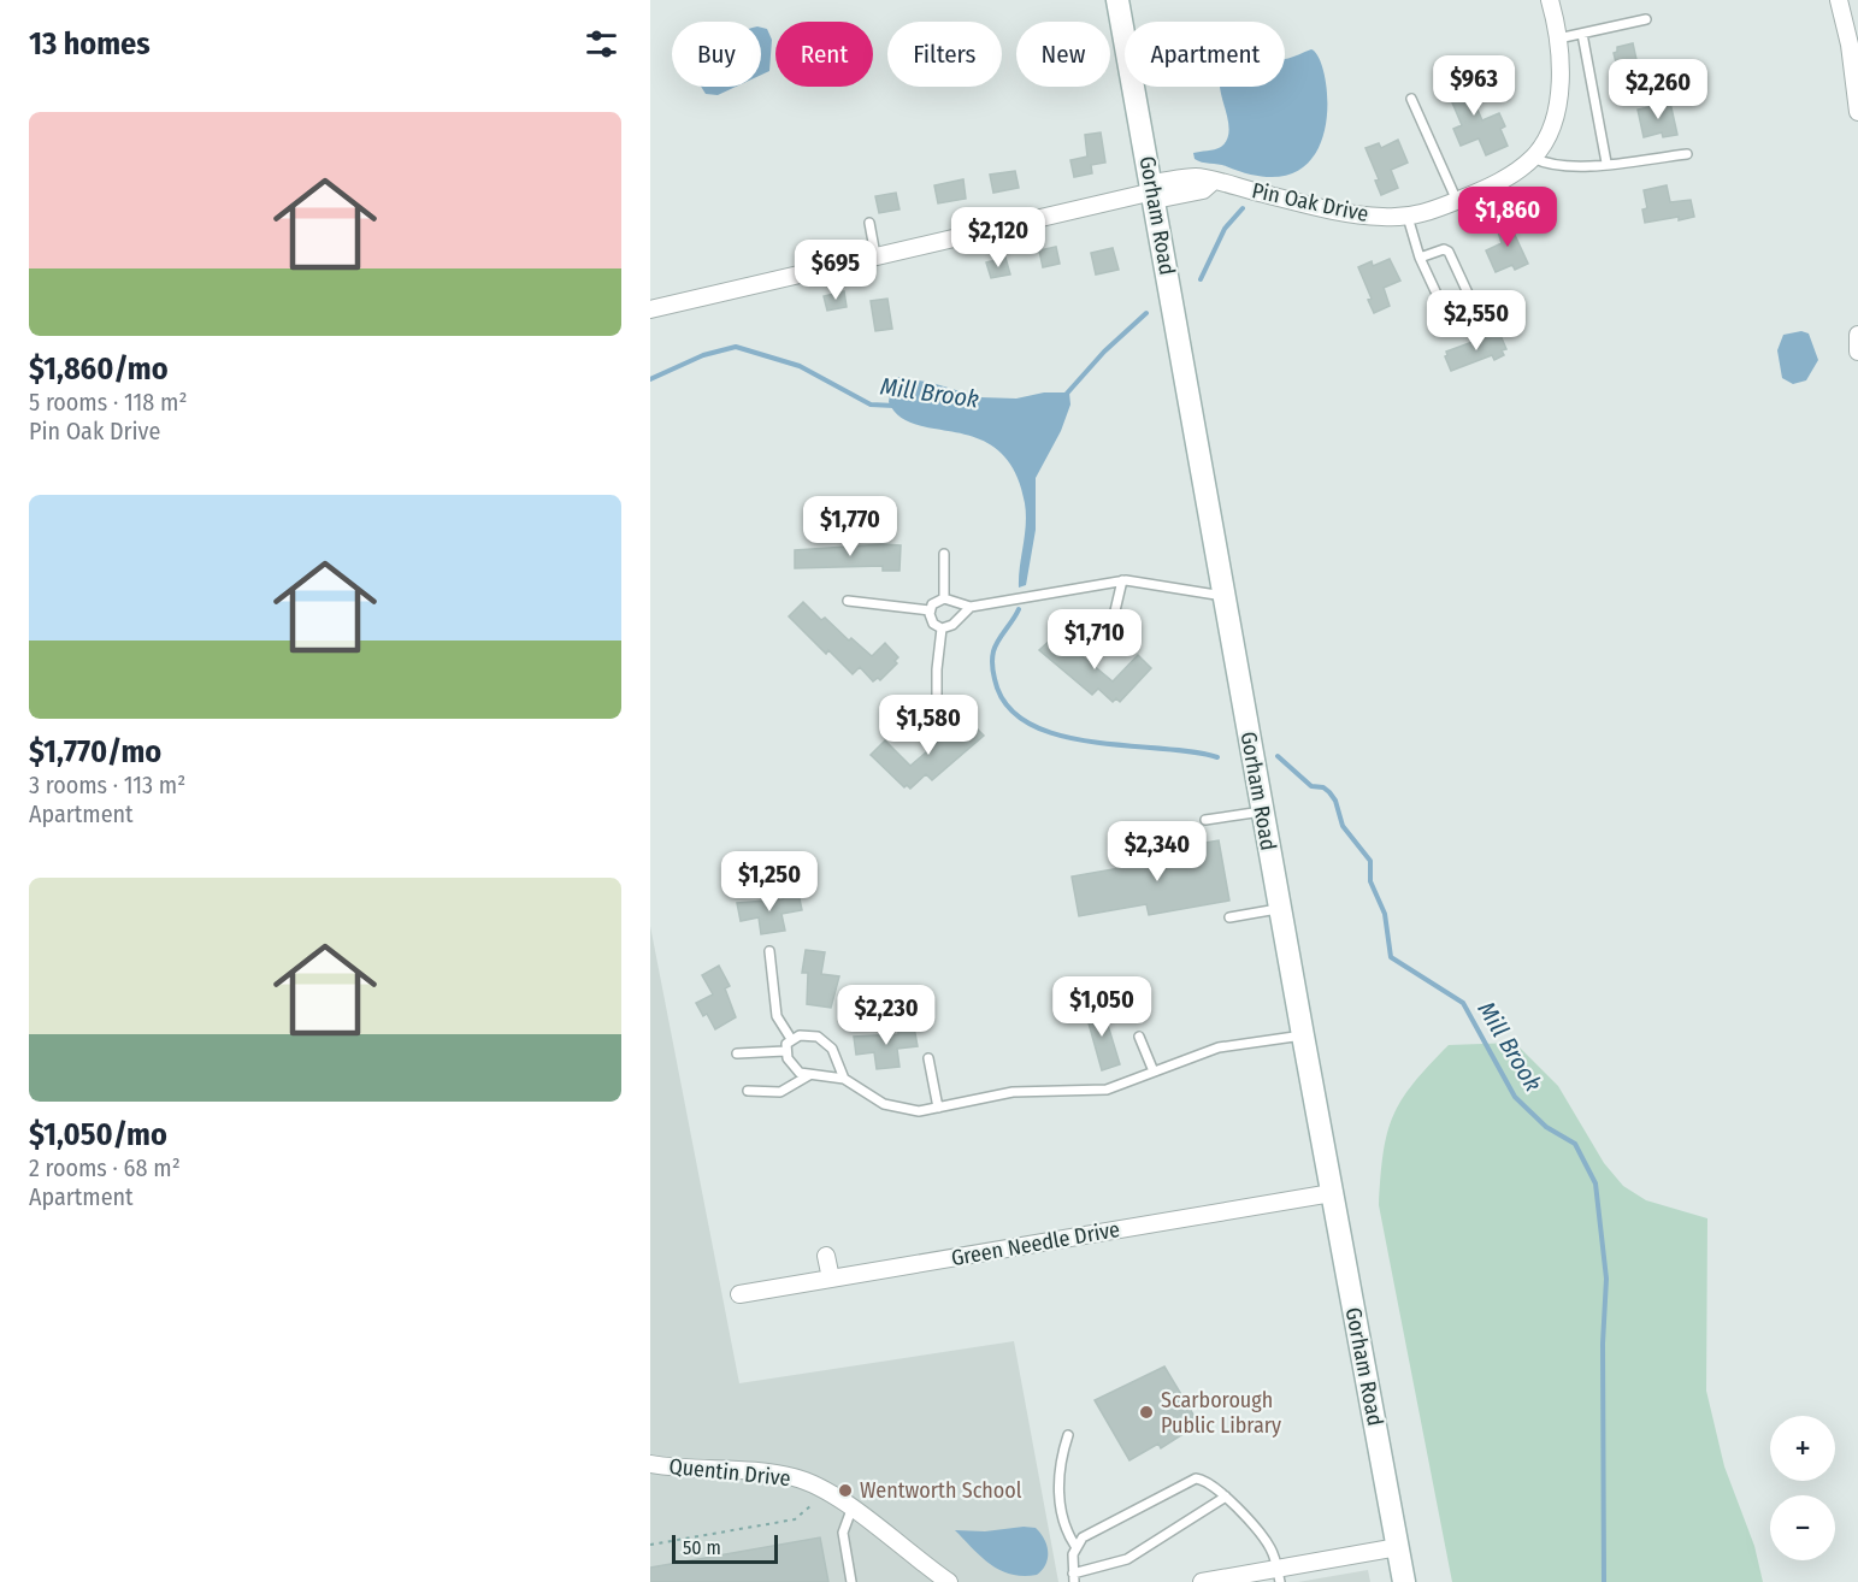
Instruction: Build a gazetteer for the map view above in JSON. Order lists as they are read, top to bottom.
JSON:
{
  "streets": {
    "main road": ["Gorham Road"],
    "street": ["Pin Oak Drive", "Green Needle Drive", "Quentin Drive"]
  },
  "crossings": [
    ["Pin Oak Drive", "Gorham Road"],
    ["Gorham Road", "Green Needle Drive"]
  ],
  "water": ["Mill Brook"],
  "places": ["Scarborough Public Library", "Wentworth School"],
  "scale_bar": "50 m",
  "page": {
    "heading": "13 homes",
    "chip": [
      "Buy",
      "Rent",
      "Filters",
      "New",
      "Apartment"
    ],
    "price": [
      "$963",
      "$2,260",
      "$1,860",
      "$2,120",
      "$695",
      "$2,550",
      "$1,770",
      "$1,710",
      "$1,580",
      "$2,340",
      "$1,250",
      "$1,050",
      "$2,230"
    ],
    "list": [
      {
        "name": "$1,860/mo",
        "note": "5 rooms · 118 m² · Pin Oak Drive"
      },
      {
        "name": "$1,770/mo",
        "note": "3 rooms · 113 m² · Apartment"
      },
      {
        "name": "$1,050/mo",
        "note": "2 rooms · 68 m² · Apartment"
      }
    ],
    "map_buttons": ["+", "−"],
    "scale": "50 m"
  }
}
